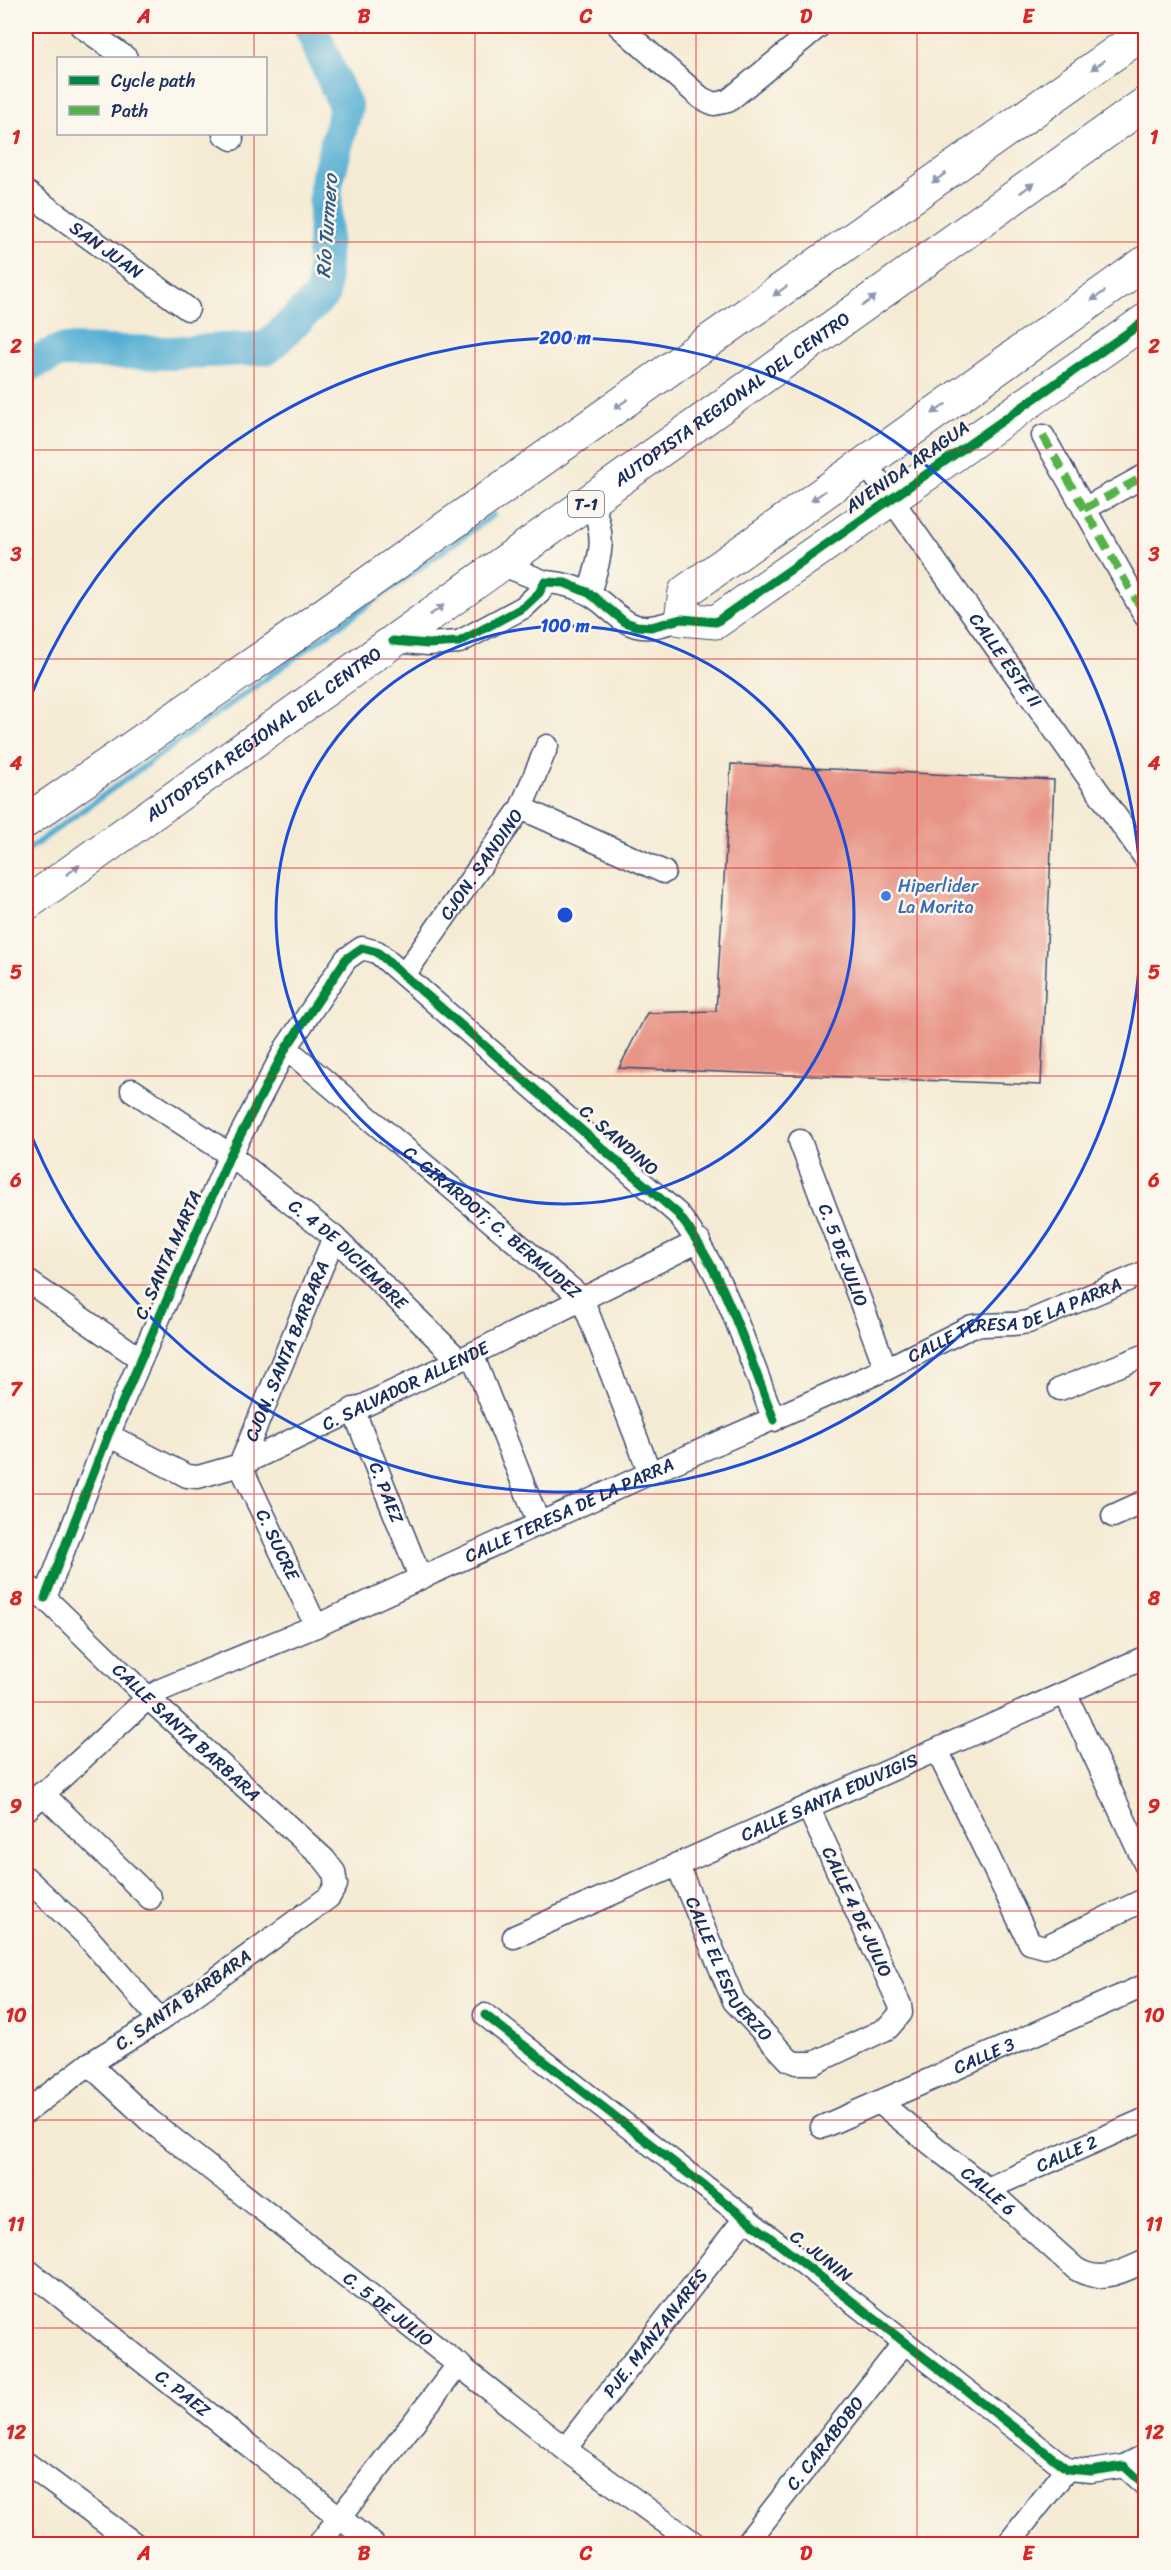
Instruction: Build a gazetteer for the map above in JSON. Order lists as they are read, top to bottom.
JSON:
{
  "streets": {
    "main road": ["AUTOPISTA REGIONAL DEL CENTRO", "AVENIDA ARAGUA", "T-1"],
    "street": [
      "SAN JUAN",
      "CALLE ESTE II",
      "CJON. SANDINO",
      "C. SANDINO",
      "C. GIRARDOT; C. BERMUDEZ",
      "C. SANTA MARTA",
      "C. 4 DE DICIEMBRE",
      "C. 5 DE JULIO",
      "CALLE TERESA DE LA PARRA",
      "CJON. SANTA BARBARA",
      "C. SALVADOR ALLENDE",
      "C. PAEZ",
      "C. SUCRE",
      "CALLE SANTA BARBARA",
      "CALLE SANTA EDUVIGIS",
      "CALLE 4 DE JULIO",
      "CALLE EL ESFUERZO",
      "C. SANTA BARBARA",
      "CALLE 3",
      "CALLE 2",
      "CALLE 6",
      "C. JUNIN",
      "PJE. MANZANARES",
      "C. CARABOBO"
    ]
  },
  "crossings": [
    ["AVENIDA ARAGUA", "CALLE ESTE II"],
    ["CJON. SANDINO", "C. SANDINO"],
    ["C. SANDINO", "C. SANTA MARTA"],
    ["C. SANDINO", "CALLE TERESA DE LA PARRA"],
    ["C. SANDINO", "C. SALVADOR ALLENDE"],
    ["C. GIRARDOT; C. BERMUDEZ", "C. SANTA MARTA"],
    ["C. GIRARDOT; C. BERMUDEZ", "CALLE TERESA DE LA PARRA"],
    ["C. GIRARDOT; C. BERMUDEZ", "C. SALVADOR ALLENDE"],
    ["C. SANTA MARTA", "C. 4 DE DICIEMBRE"],
    ["C. SANTA MARTA", "C. SALVADOR ALLENDE"],
    ["C. SANTA MARTA", "CALLE SANTA BARBARA"],
    ["C. 4 DE DICIEMBRE", "CALLE TERESA DE LA PARRA"],
    ["C. 4 DE DICIEMBRE", "CJON. SANTA BARBARA"],
    ["C. 4 DE DICIEMBRE", "C. SALVADOR ALLENDE"],
    ["C. 5 DE JULIO", "CALLE TERESA DE LA PARRA"],
    ["C. 5 DE JULIO", "C. SANTA BARBARA"],
    ["C. 5 DE JULIO", "PJE. MANZANARES"],
    ["CALLE TERESA DE LA PARRA", "C. PAEZ"],
    ["CALLE TERESA DE LA PARRA", "C. SUCRE"],
    ["CALLE TERESA DE LA PARRA", "CALLE SANTA BARBARA"],
    ["CJON. SANTA BARBARA", "C. SALVADOR ALLENDE"],
    ["CJON. SANTA BARBARA", "C. SUCRE"],
    ["C. SALVADOR ALLENDE", "C. PAEZ"],
    ["C. SALVADOR ALLENDE", "C. SUCRE"],
    ["CALLE SANTA BARBARA", "C. SANTA BARBARA"],
    ["CALLE SANTA EDUVIGIS", "CALLE 4 DE JULIO"],
    ["CALLE SANTA EDUVIGIS", "CALLE EL ESFUERZO"],
    ["CALLE 4 DE JULIO", "CALLE EL ESFUERZO"],
    ["CALLE 3", "CALLE 6"],
    ["CALLE 2", "CALLE 6"],
    ["C. JUNIN", "PJE. MANZANARES"],
    ["C. JUNIN", "C. CARABOBO"]
  ],
  "water": ["Río Turmero"],
  "places": ["Hiperlider La Morita"],
  "legend": ["Cycle path", "Path"],
  "grid": {
    "columns": [
      "A",
      "B",
      "C",
      "D",
      "E"
    ],
    "rows": [
      "1",
      "2",
      "3",
      "4",
      "5",
      "6",
      "7",
      "8",
      "9",
      "10",
      "11",
      "12"
    ]
  },
  "rings": ["200 m", "100 m"]
}
